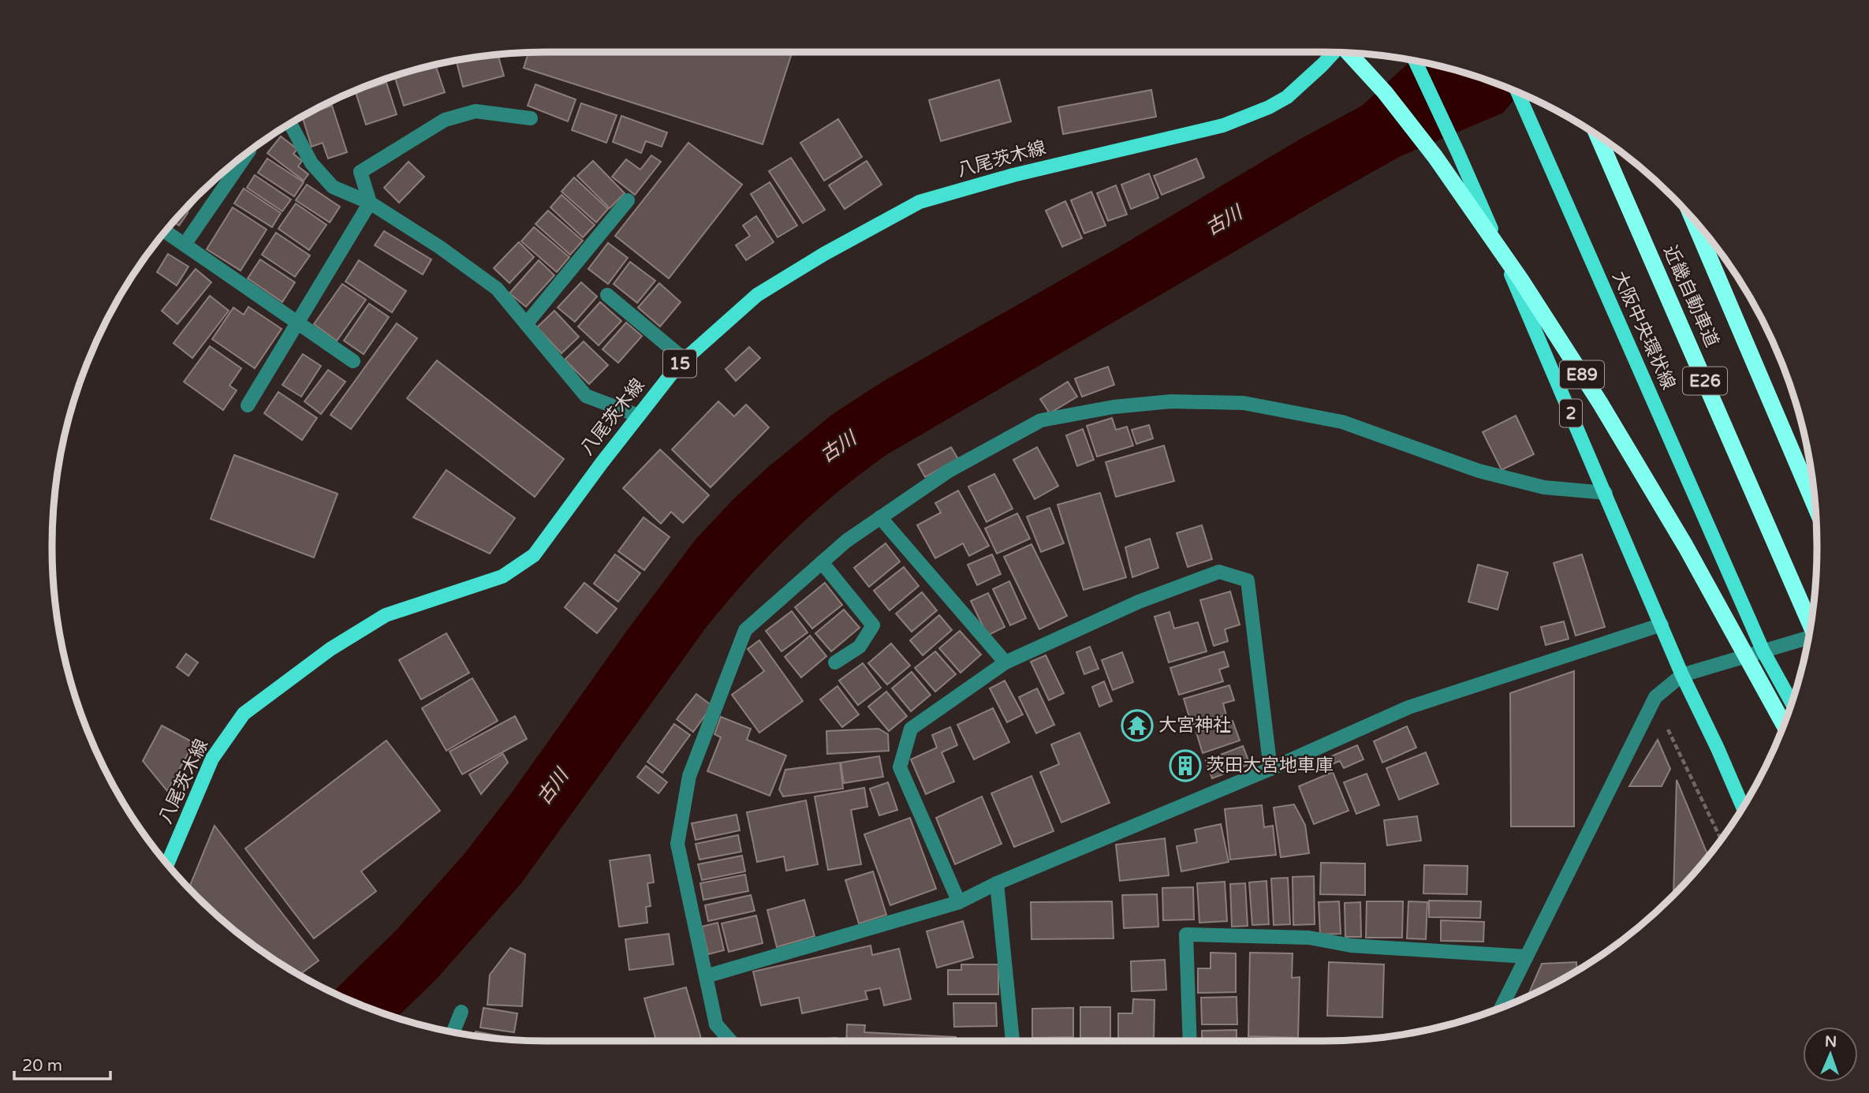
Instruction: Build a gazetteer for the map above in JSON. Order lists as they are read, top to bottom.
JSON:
{
  "streets": {
    "highway": ["近畿自動車道", "E89", "E26"],
    "main road": [
      "八尾茨木線",
      "大阪中央環状線",
      "15",
      "2"
    ]
  },
  "water": ["古川"],
  "places": {
    "temple": ["大宮神社"],
    "building": ["茨田大宮地車庫"]
  },
  "scale_bar": "20 m",
  "north": "top"
}
